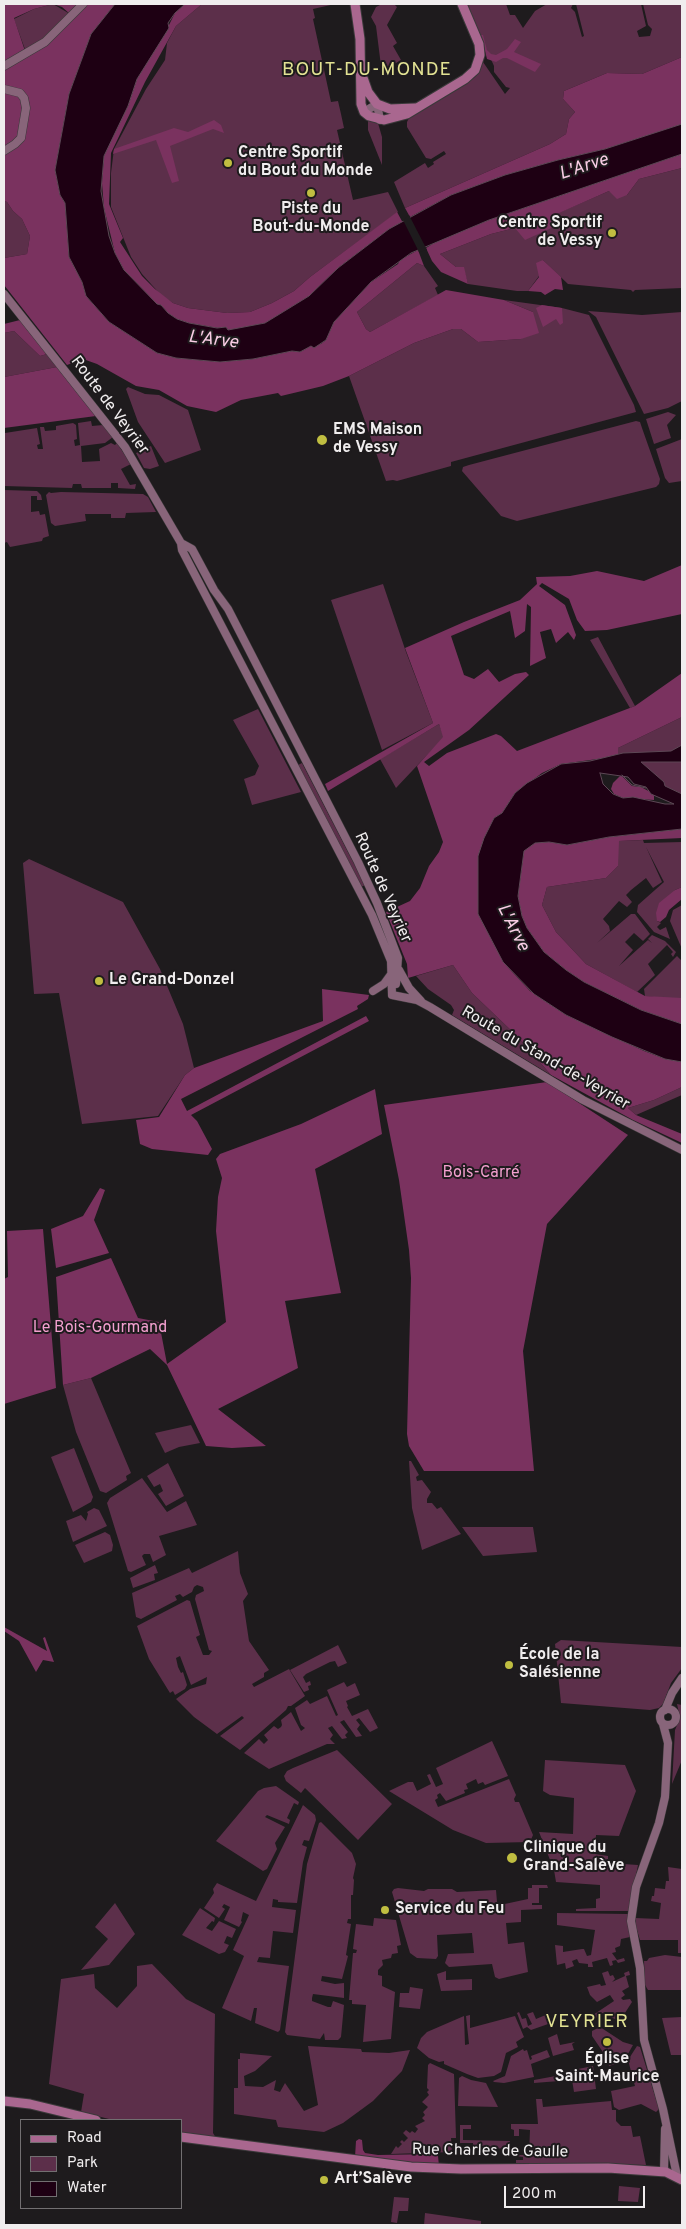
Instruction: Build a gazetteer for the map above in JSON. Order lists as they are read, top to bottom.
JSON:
{
  "streets": {
    "main road": ["Route de Veyrier", "Route du Stand-de-Veyrier", "Rue Charles de Gaulle"]
  },
  "crossings": [
    ["Route de Veyrier", "Route du Stand-de-Veyrier"]
  ],
  "districts": ["BOUT-DU-MONDE", "VEYRIER"],
  "water": ["L'Arve"],
  "parks": ["Bois-Carré", "Le Bois-Gourmand"],
  "places": [
    "Centre Sportif du Bout du Monde",
    "Piste du Bout-du-Monde",
    "Centre Sportif de Vessy",
    "EMS Maison de Vessy",
    "Le Grand-Donzel",
    "École de la Salésienne",
    "Clinique du Grand-Salève",
    "Service du Feu",
    "Église Saint-Maurice",
    "Art’Salève"
  ],
  "legend": ["Road", "Park", "Water"],
  "scale_bar": "200 m"
}
